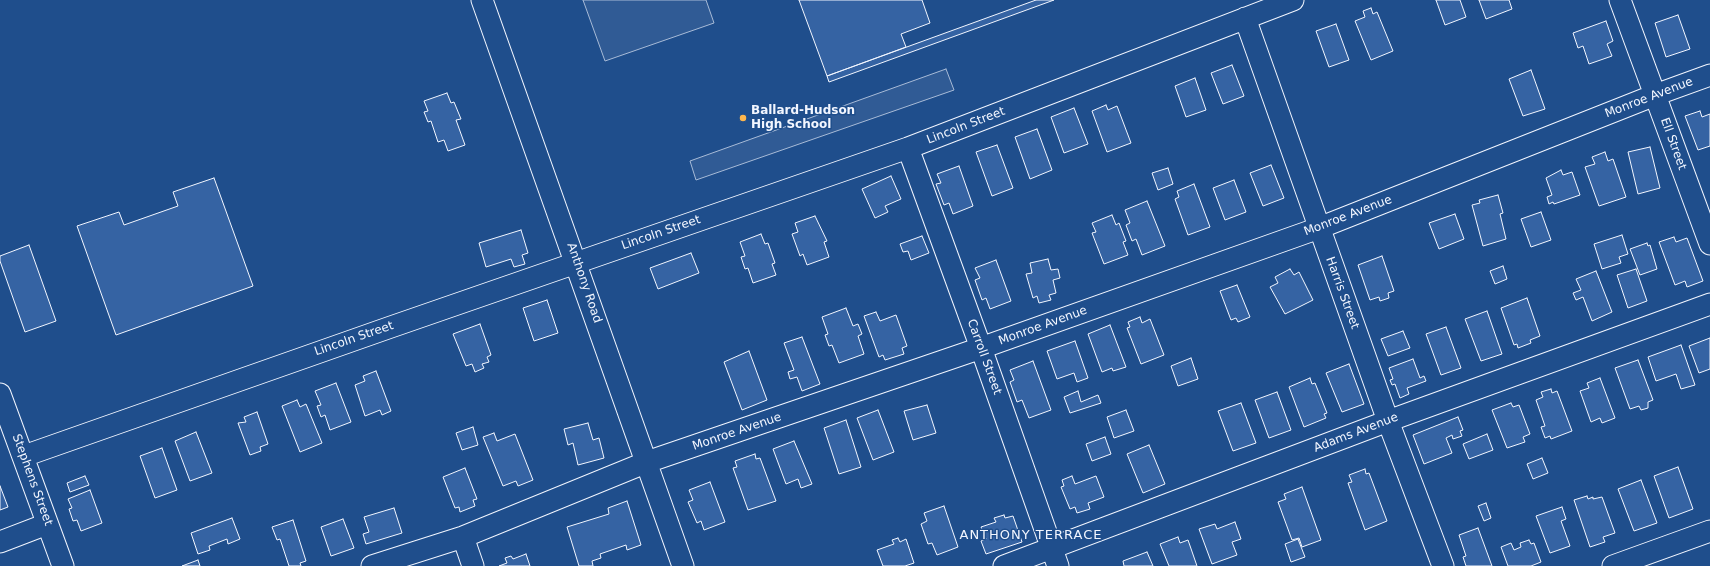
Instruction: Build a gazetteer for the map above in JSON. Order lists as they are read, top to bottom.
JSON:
{
  "streets": {
    "street": [
      "Monroe Avenue",
      "Lincoln Street",
      "Ell Street",
      "Anthony Road",
      "Harris Street",
      "Carroll Street",
      "Adams Avenue",
      "Stephens Street"
    ]
  },
  "crossings": [
    ["Monroe Avenue", "Ell Street"],
    ["Monroe Avenue", "Anthony Road"],
    ["Monroe Avenue", "Harris Street"],
    ["Monroe Avenue", "Carroll Street"],
    ["Lincoln Street", "Anthony Road"],
    ["Lincoln Street", "Harris Street"],
    ["Lincoln Street", "Carroll Street"],
    ["Lincoln Street", "Stephens Street"],
    ["Harris Street", "Adams Avenue"],
    ["Carroll Street", "Adams Avenue"]
  ],
  "districts": ["ANTHONY TERRACE"],
  "places": ["Ballard-Hudson High School"]
}
